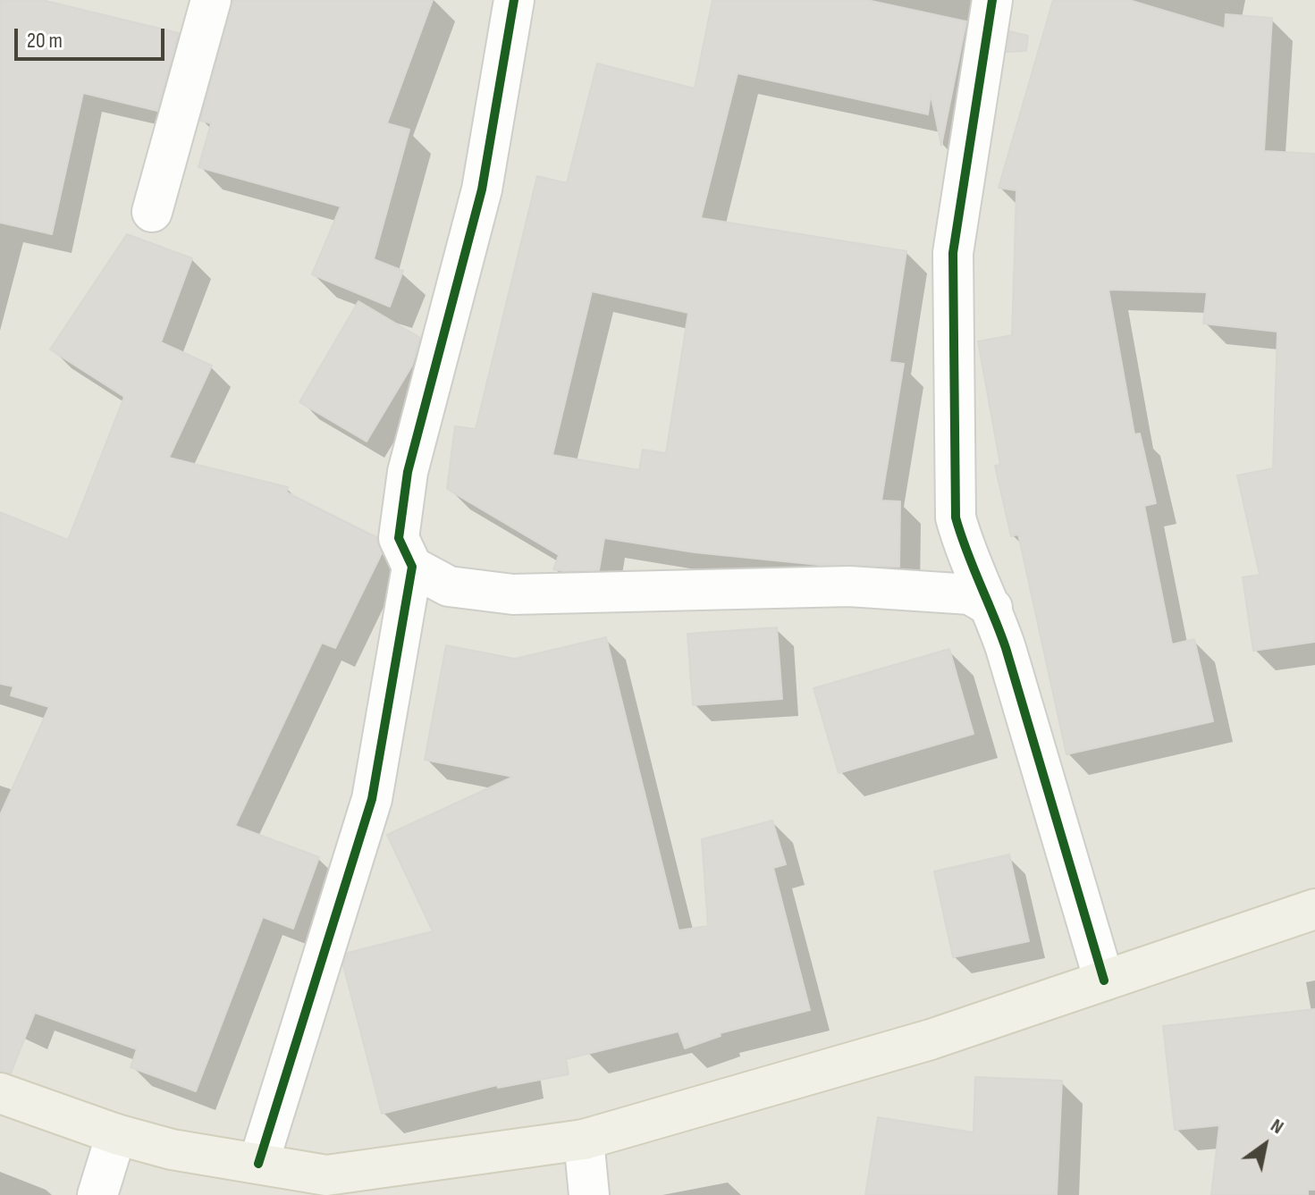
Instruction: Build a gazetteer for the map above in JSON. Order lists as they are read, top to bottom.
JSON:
{
  "scale_bar": "20 m",
  "north": "top right"
}
